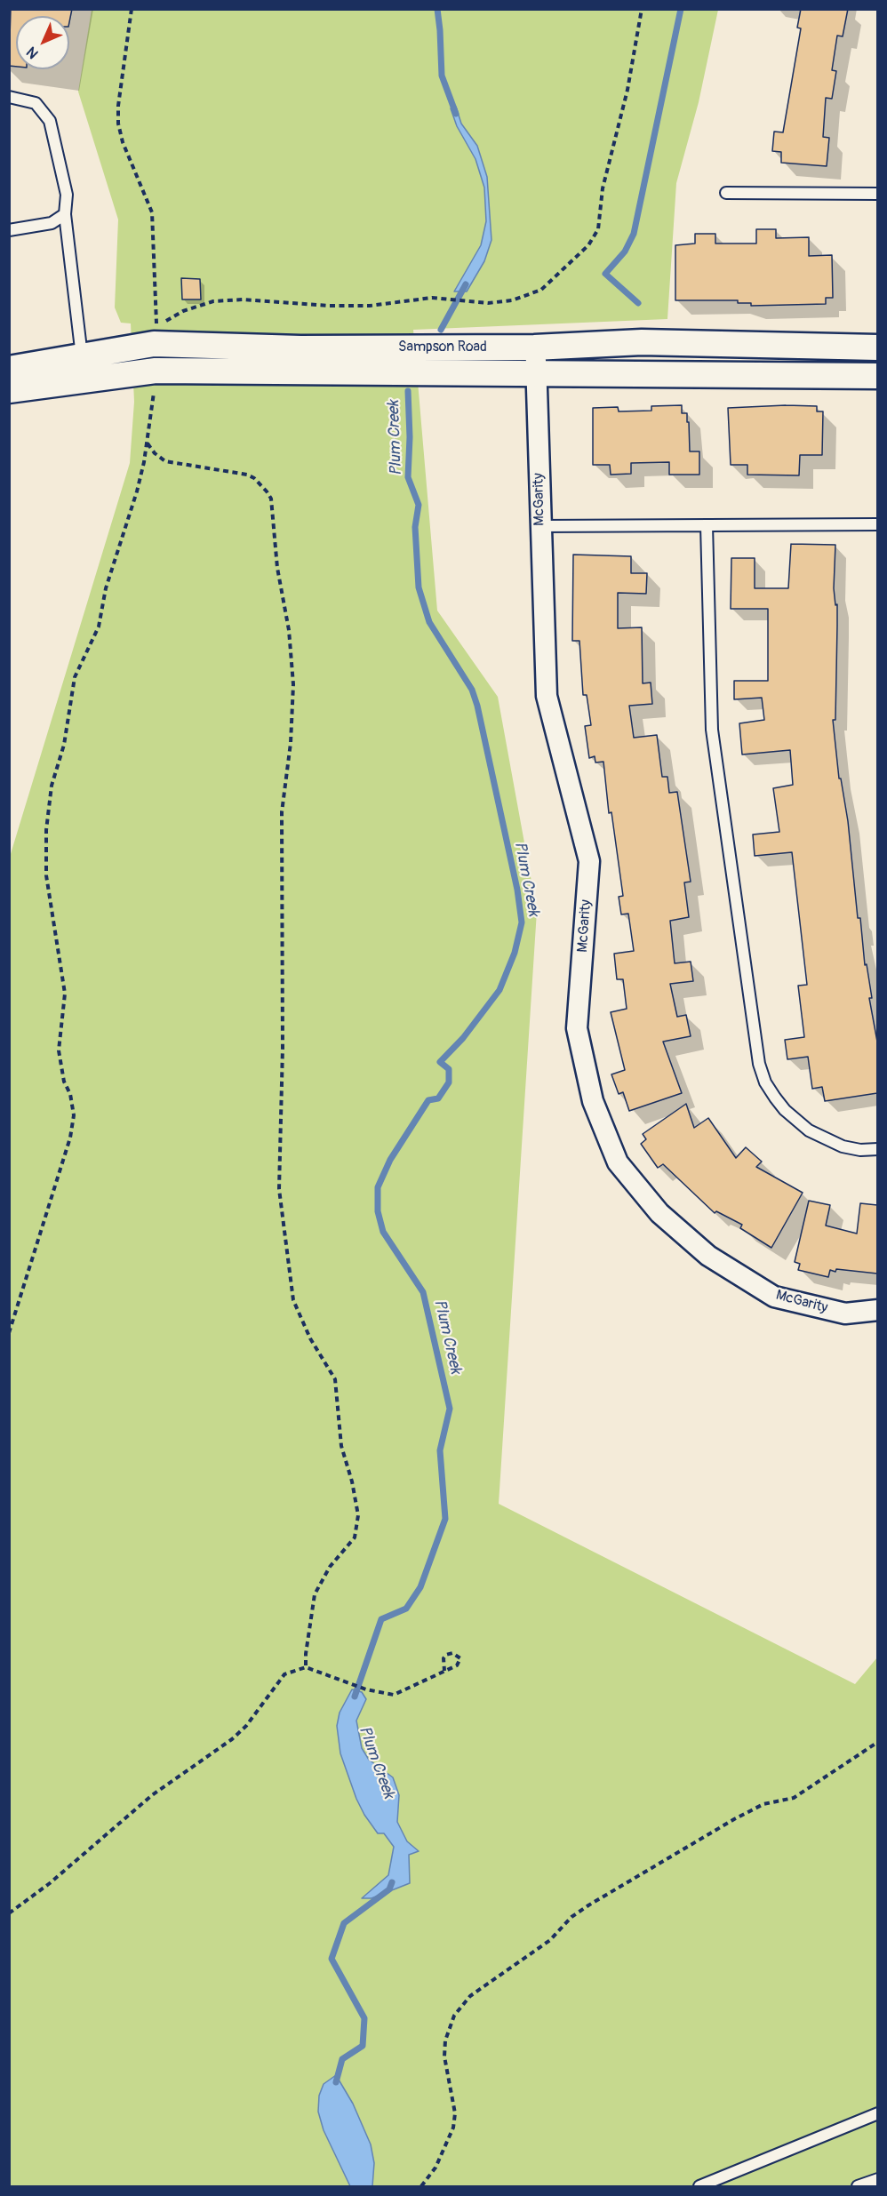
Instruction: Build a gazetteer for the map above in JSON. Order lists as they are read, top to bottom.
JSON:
{
  "streets": {
    "street": ["Sampson Road", "McGarity"]
  },
  "crossings": [
    ["Sampson Road", "McGarity"]
  ],
  "water": ["Plum Creek"],
  "north": "bottom left"
}
